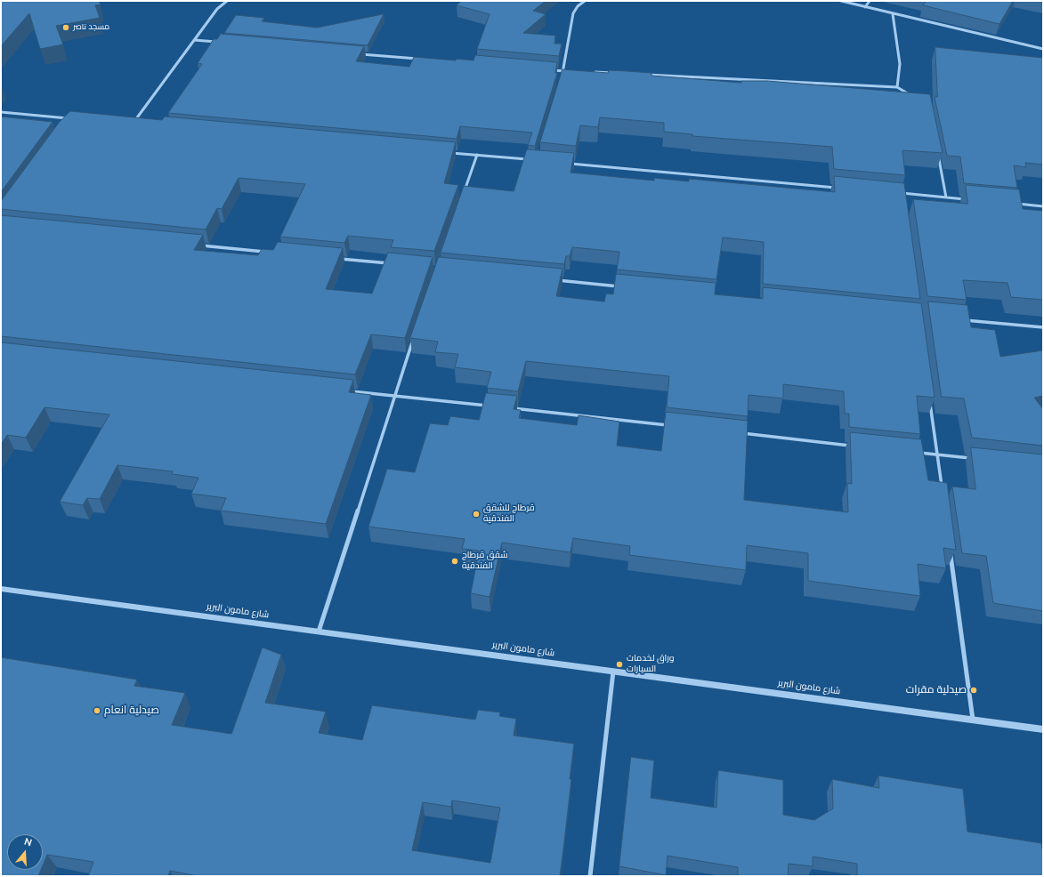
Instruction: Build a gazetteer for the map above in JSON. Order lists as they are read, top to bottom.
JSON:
{
  "streets": {
    "street": ["شارع مامون البرير"]
  },
  "places": [
    "مسجد ناصر",
    "قرطاج للشقق الفندقية",
    "شقق قرطاج الفندقية",
    "وراق لخدمات السيارات",
    "صيدلية مقرات",
    "صيدلية انعام"
  ],
  "north": "top"
}
